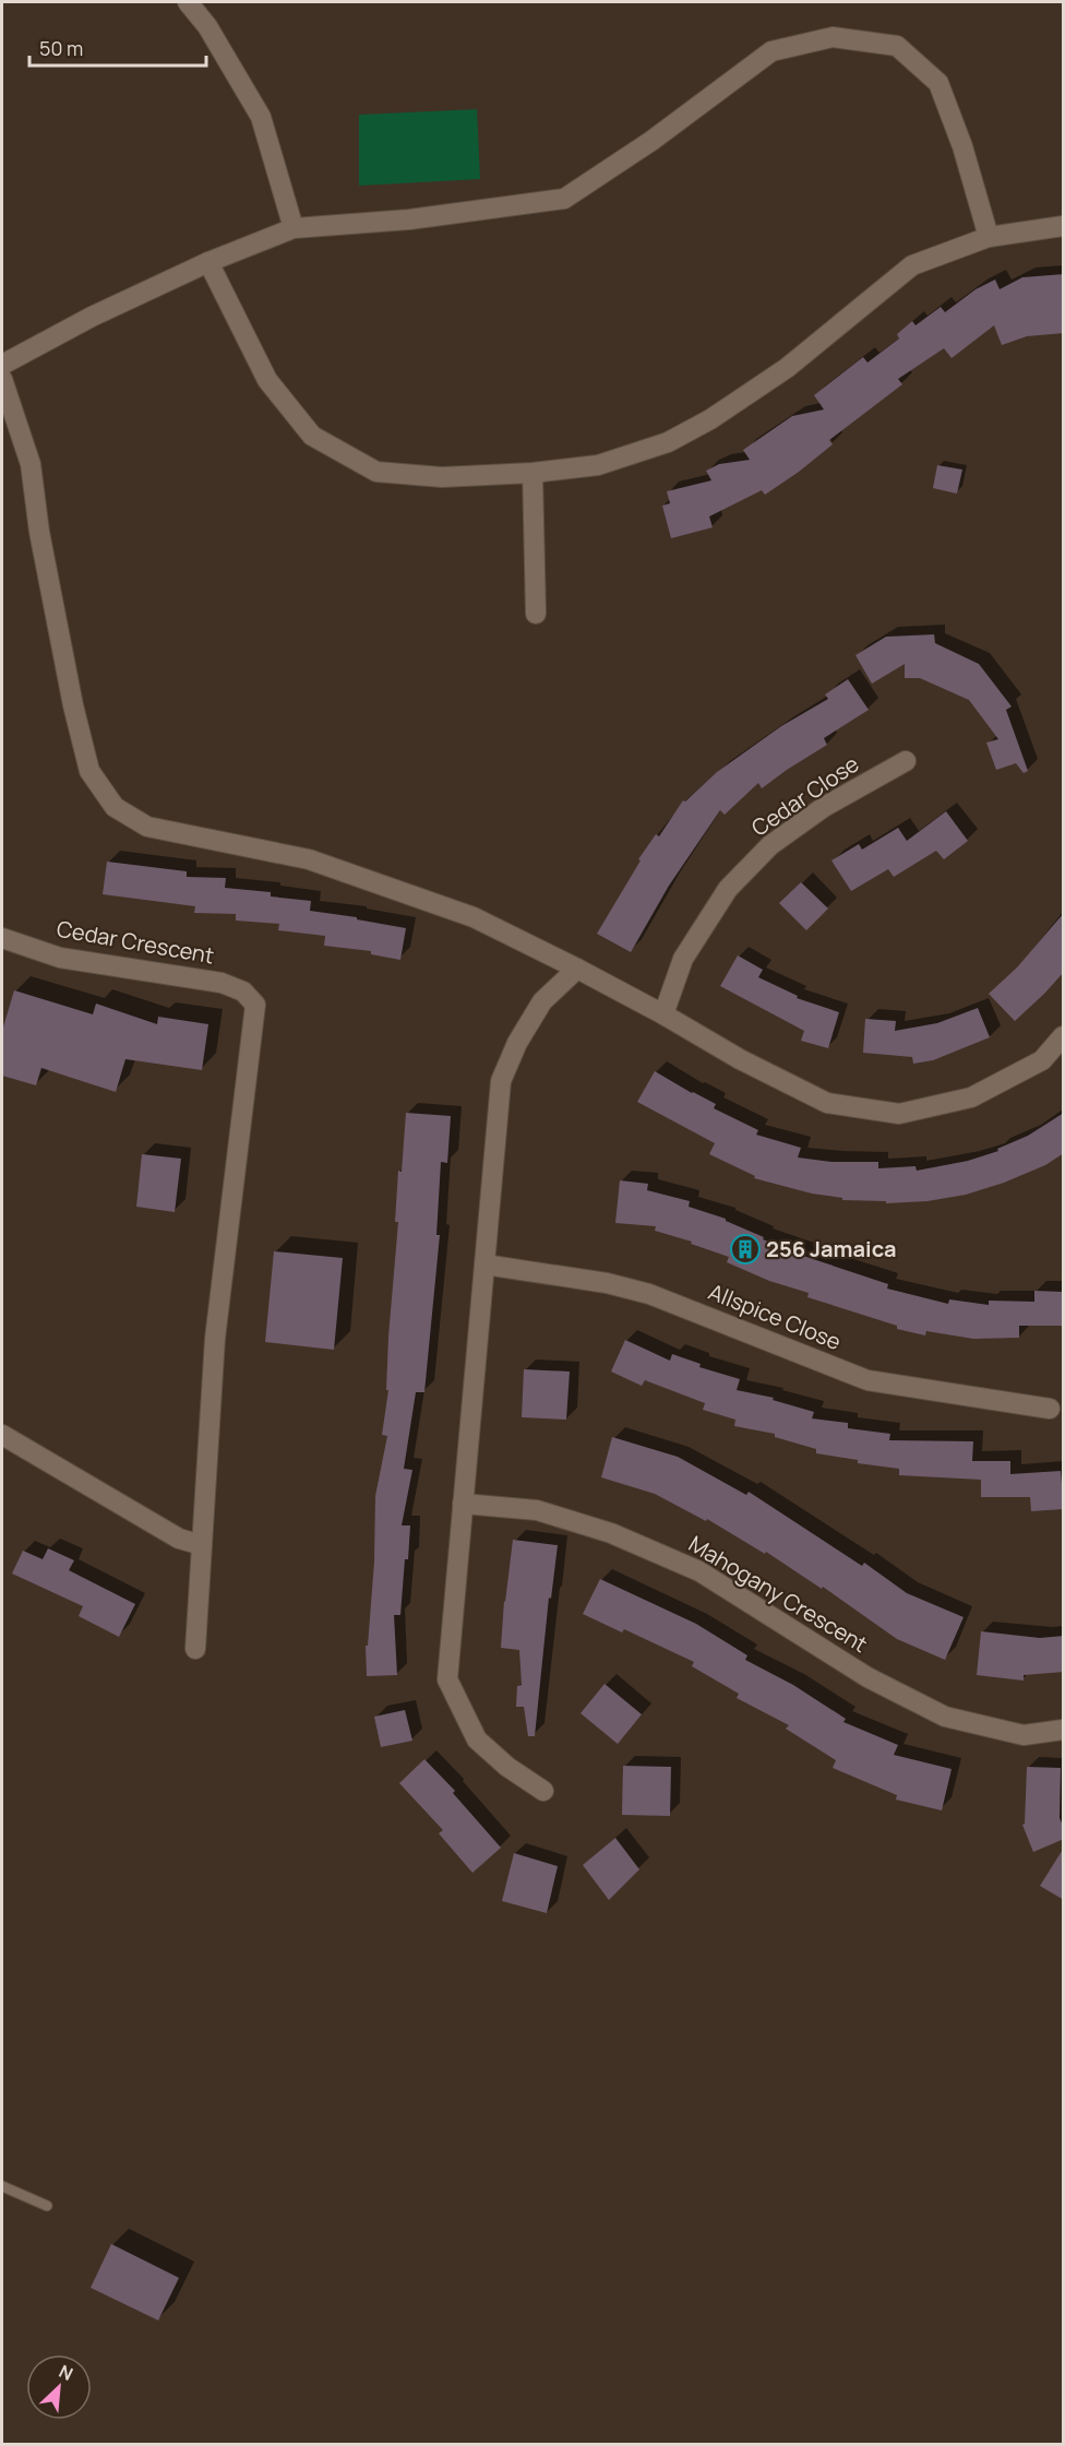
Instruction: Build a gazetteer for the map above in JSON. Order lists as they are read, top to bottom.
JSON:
{
  "streets": {
    "street": [
      "Cedar Close",
      "Cedar Crescent",
      "Allspice Close",
      "Mahogany Crescent"
    ]
  },
  "places": {
    "building": ["256 Jamaica"]
  },
  "scale_bar": "50 m",
  "north": "top right"
}
